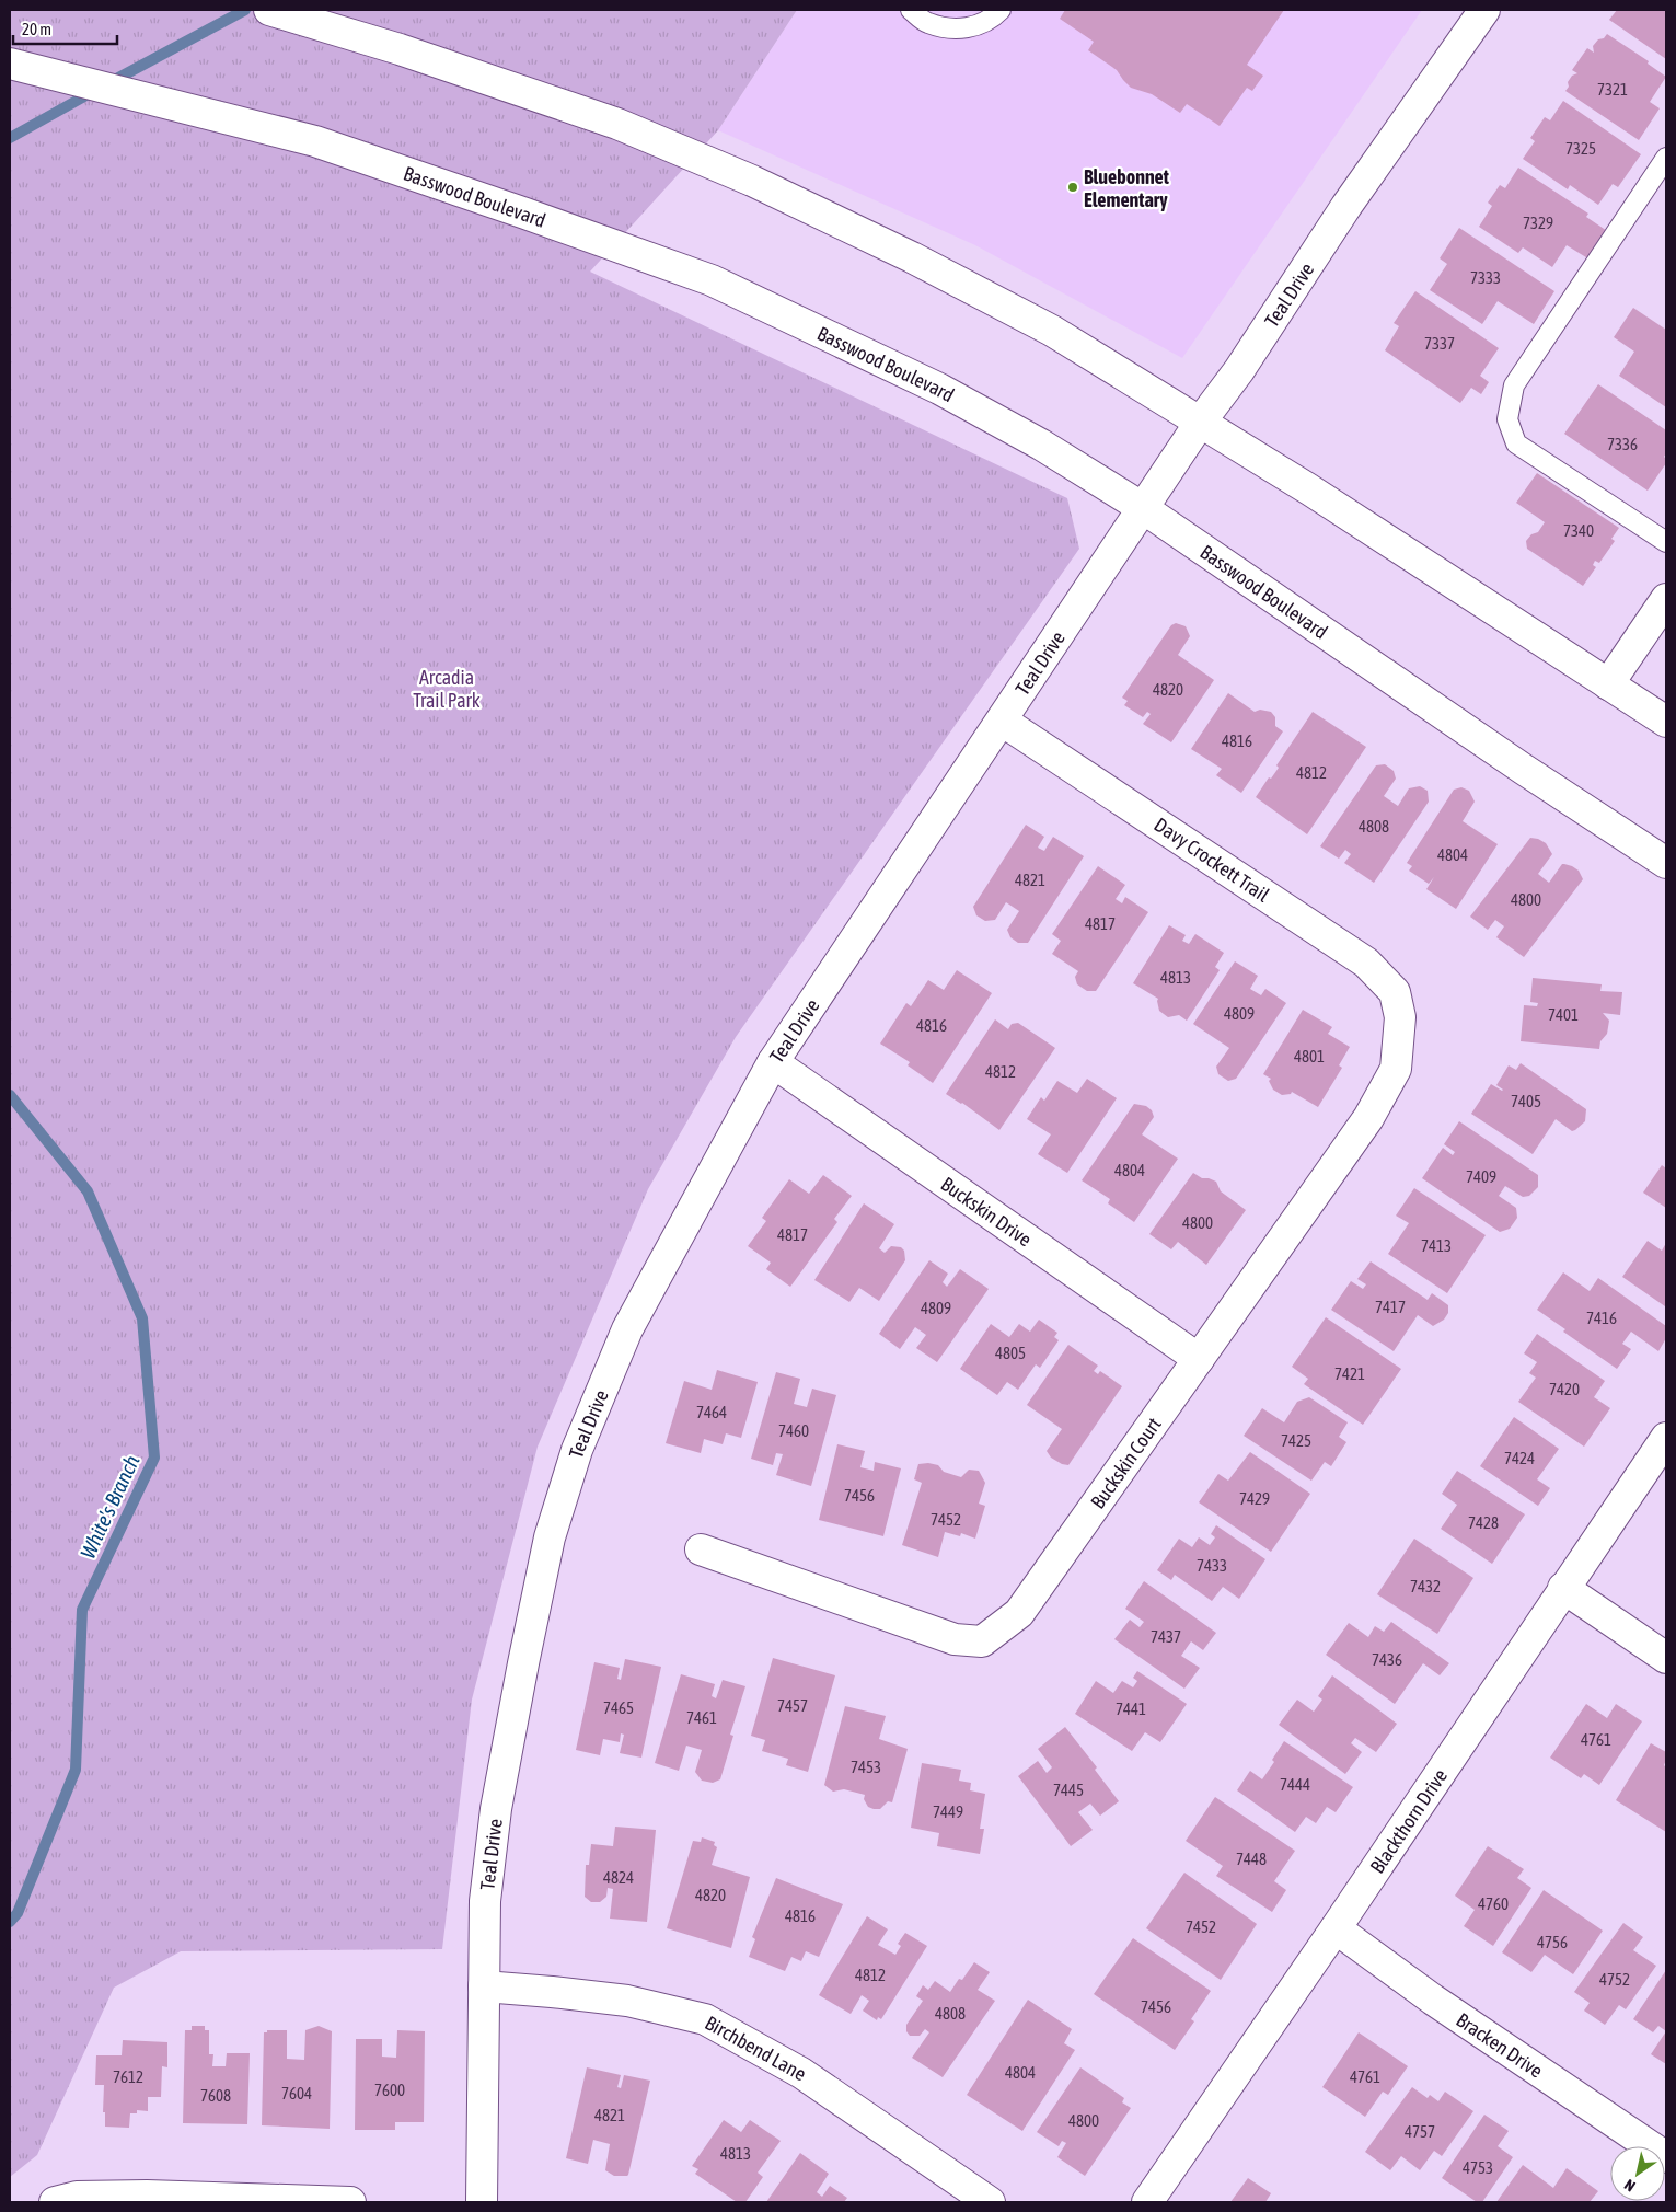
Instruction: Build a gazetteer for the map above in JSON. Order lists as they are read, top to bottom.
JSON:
{
  "streets": {
    "street": [
      "Basswood Boulevard",
      "Teal Drive",
      "Davy Crockett Trail",
      "Buckskin Drive",
      "Buckskin Court",
      "Blackthorn Drive",
      "Bracken Drive",
      "Birchbend Lane"
    ]
  },
  "crossings": [
    ["Basswood Boulevard", "Teal Drive"],
    ["Teal Drive", "Davy Crockett Trail"],
    ["Teal Drive", "Buckskin Drive"],
    ["Teal Drive", "Birchbend Lane"],
    ["Davy Crockett Trail", "Buckskin Court"],
    ["Buckskin Drive", "Buckskin Court"],
    ["Blackthorn Drive", "Bracken Drive"]
  ],
  "water": ["White's Branch"],
  "parks": ["Arcadia Trail Park"],
  "places": ["Bluebonnet Elementary"],
  "house_numbers": [
    "7321",
    "7325",
    "7329",
    "7333",
    "7337",
    "7336",
    "7340",
    "4820",
    "4816",
    "4812",
    "4808",
    "4804",
    "4821",
    "4800",
    "4817",
    "4813",
    "4809",
    "7401",
    "4816",
    "4801",
    "4812",
    "7405",
    "4804",
    "7409",
    "4800",
    "4817",
    "7413",
    "7417",
    "4809",
    "7416",
    "4805",
    "7421",
    "7420",
    "7464",
    "7460",
    "7425",
    "7424",
    "7456",
    "7429",
    "7452",
    "7428",
    "7433",
    "7432",
    "7437",
    "7436",
    "7457",
    "7465",
    "7441",
    "7461",
    "4761",
    "7453",
    "7444",
    "7445",
    "7449",
    "7448",
    "4824",
    "4820",
    "4760",
    "4816",
    "7452",
    "4756",
    "4812",
    "4752",
    "7456",
    "4808",
    "4804",
    "7612",
    "4761",
    "7600",
    "7604",
    "7608",
    "4821",
    "4800",
    "4757",
    "4813",
    "4753"
  ],
  "scale_bar": "20 m",
  "north": "bottom left"
}
